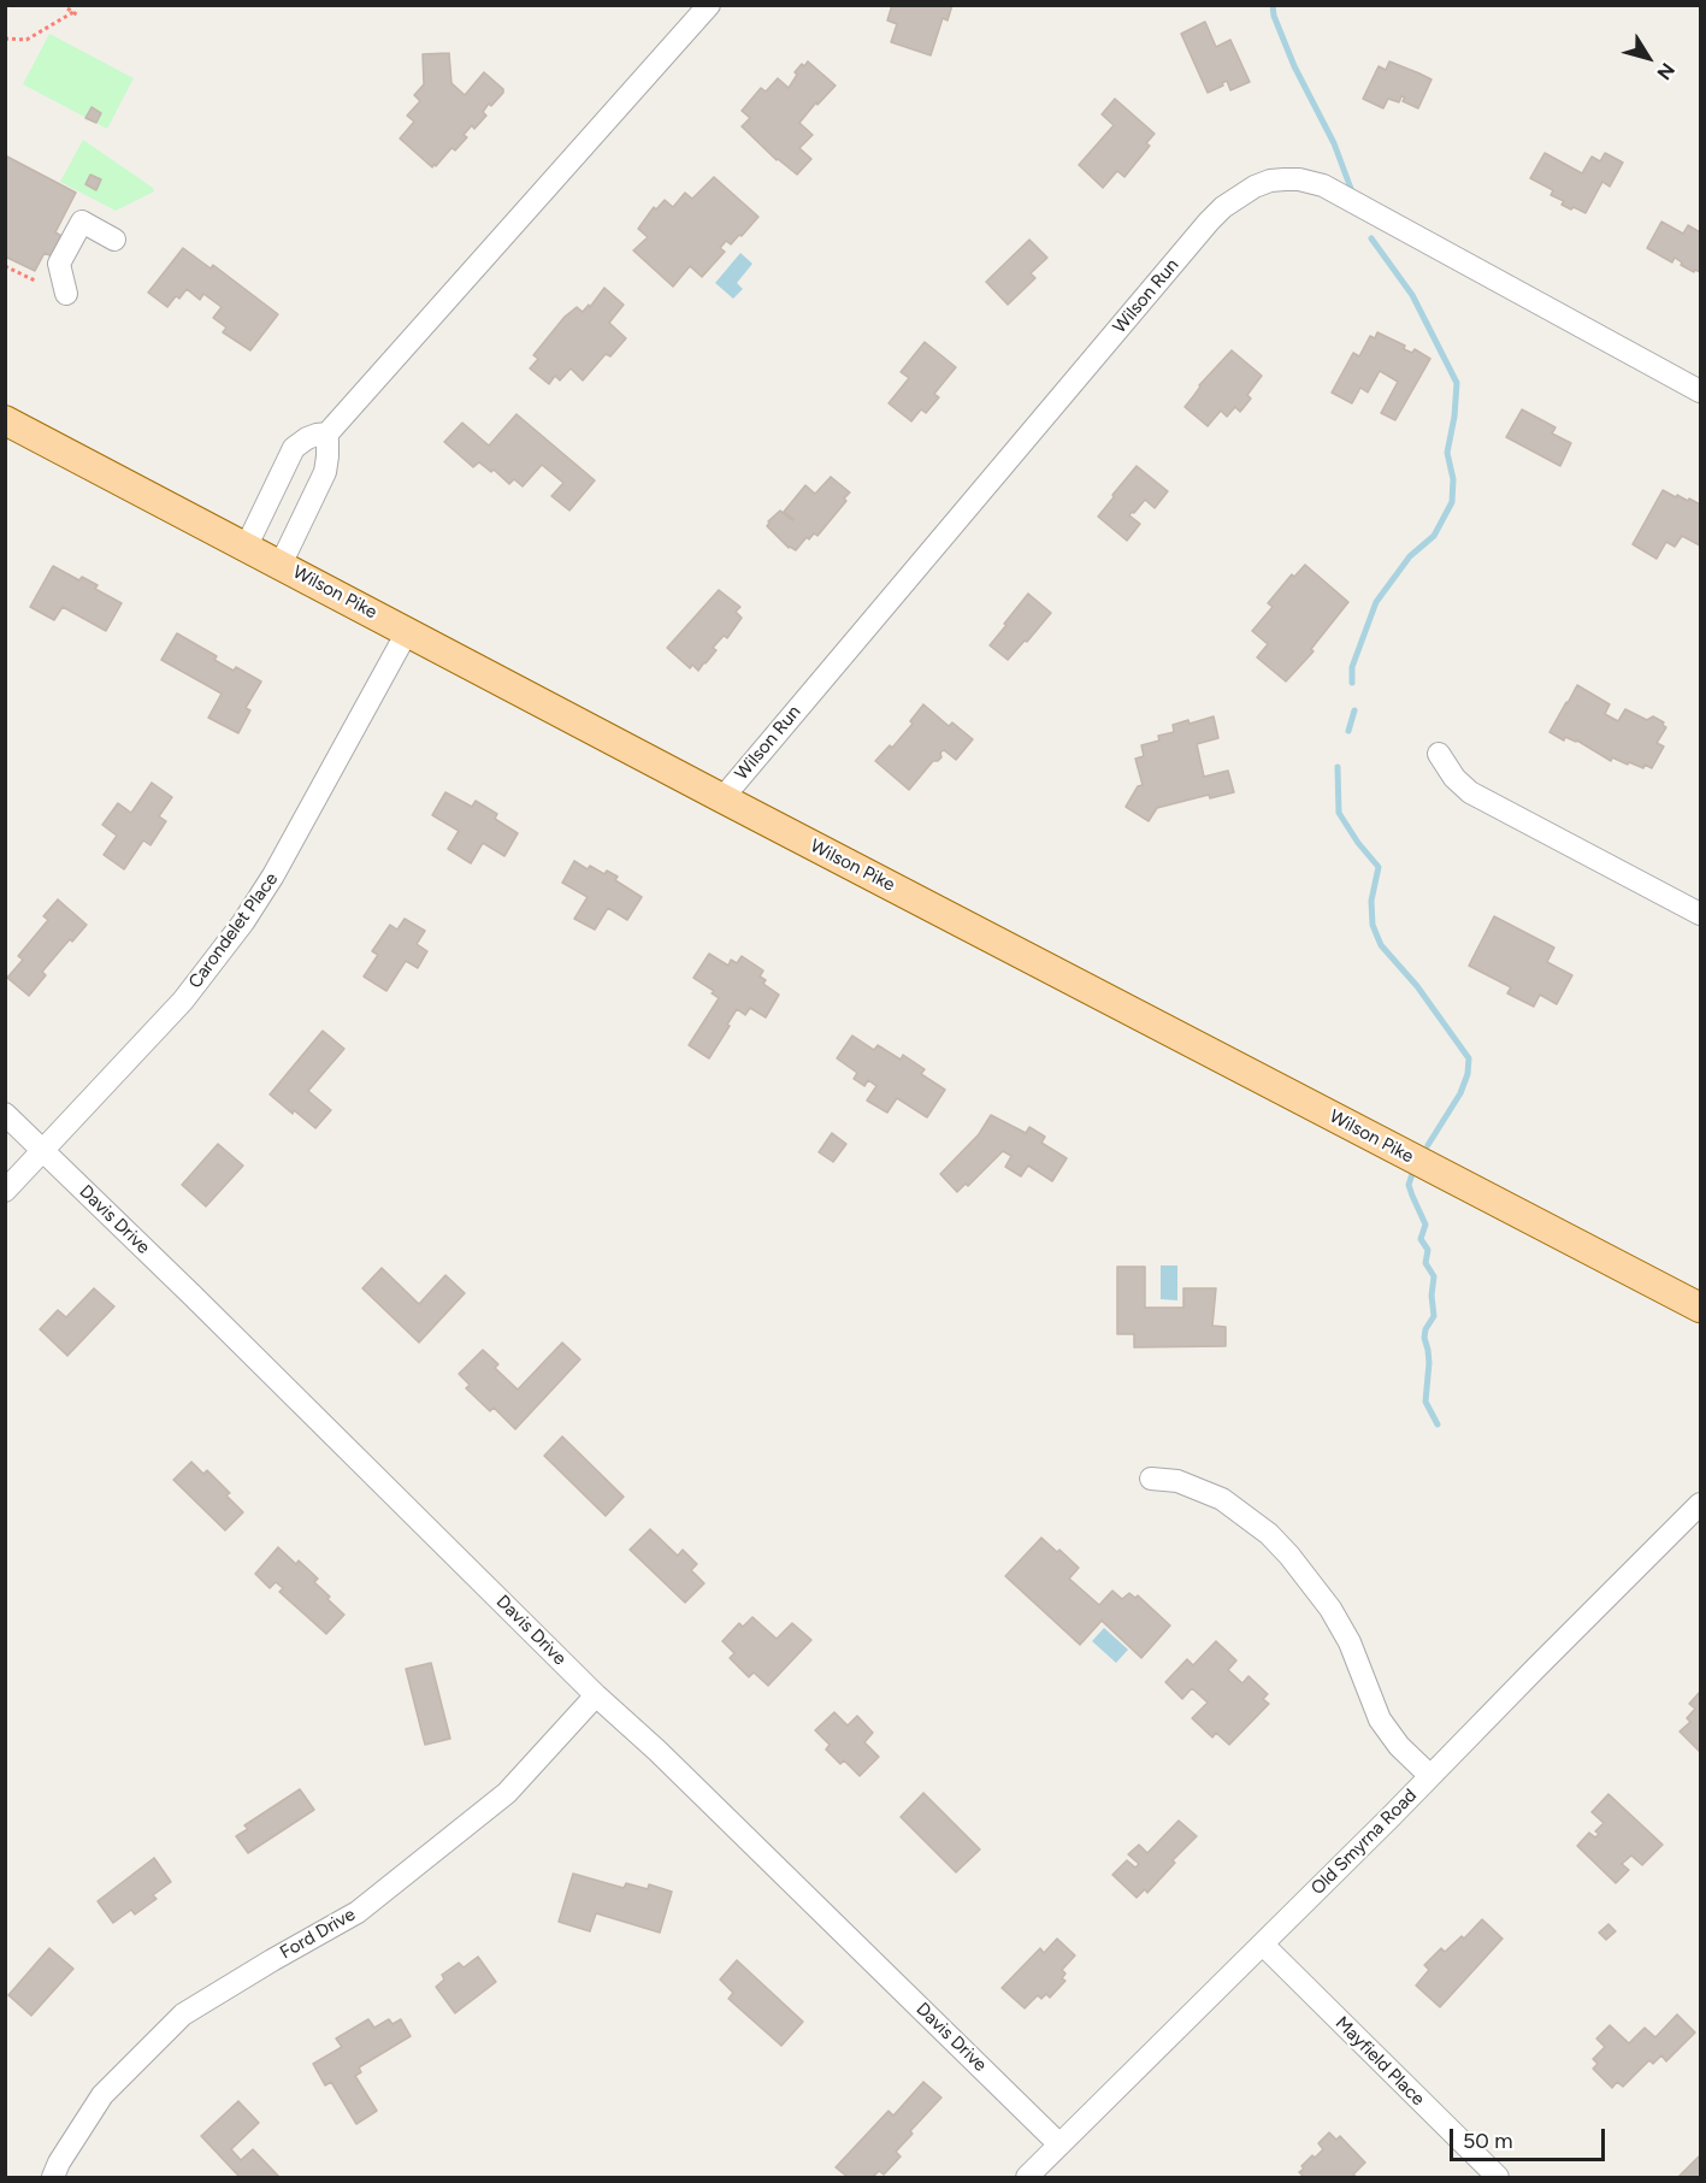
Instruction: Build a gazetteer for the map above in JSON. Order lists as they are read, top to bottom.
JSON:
{
  "streets": {
    "main road": ["Wilson Pike"],
    "street": [
      "Wilson Run",
      "Carondelet Place",
      "Davis Drive",
      "Old Smyrna Road",
      "Ford Drive",
      "Mayfield Place"
    ]
  },
  "crossings": [
    ["Wilson Run", "Wilson Pike"],
    ["Wilson Pike", "Carondelet Place"],
    ["Carondelet Place", "Davis Drive"],
    ["Davis Drive", "Old Smyrna Road"],
    ["Davis Drive", "Ford Drive"],
    ["Old Smyrna Road", "Mayfield Place"]
  ],
  "scale_bar": "50 m",
  "north": "bottom right"
}
